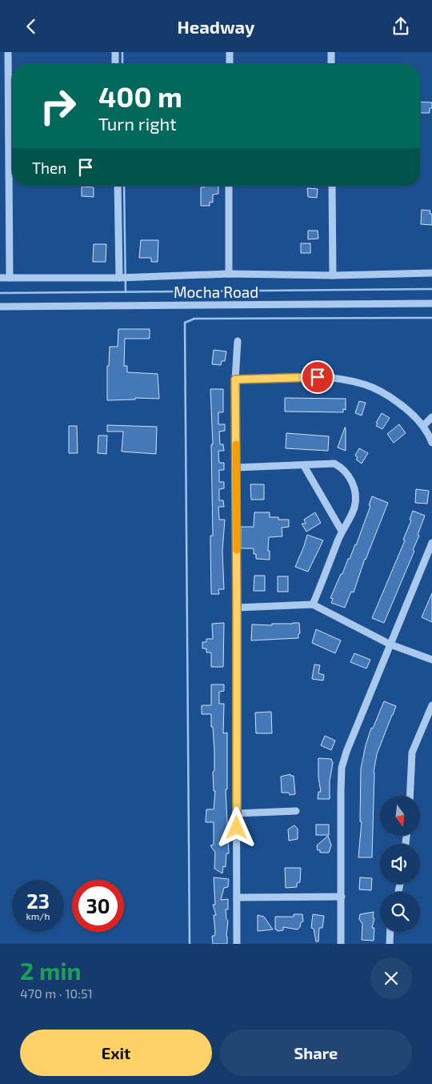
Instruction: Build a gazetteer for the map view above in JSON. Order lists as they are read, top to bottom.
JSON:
{
  "streets": {
    "street": ["Mocha Road"]
  },
  "north": "bottom",
  "page": {
    "header": "Headway",
    "turn": ["400 m", "Turn right"],
    "then": "Then",
    "speed": "23 km/h",
    "limit": "30",
    "heading": ["2 min", "470 m · 10:51"],
    "buttons": ["Exit", "Share"]
  }
}
